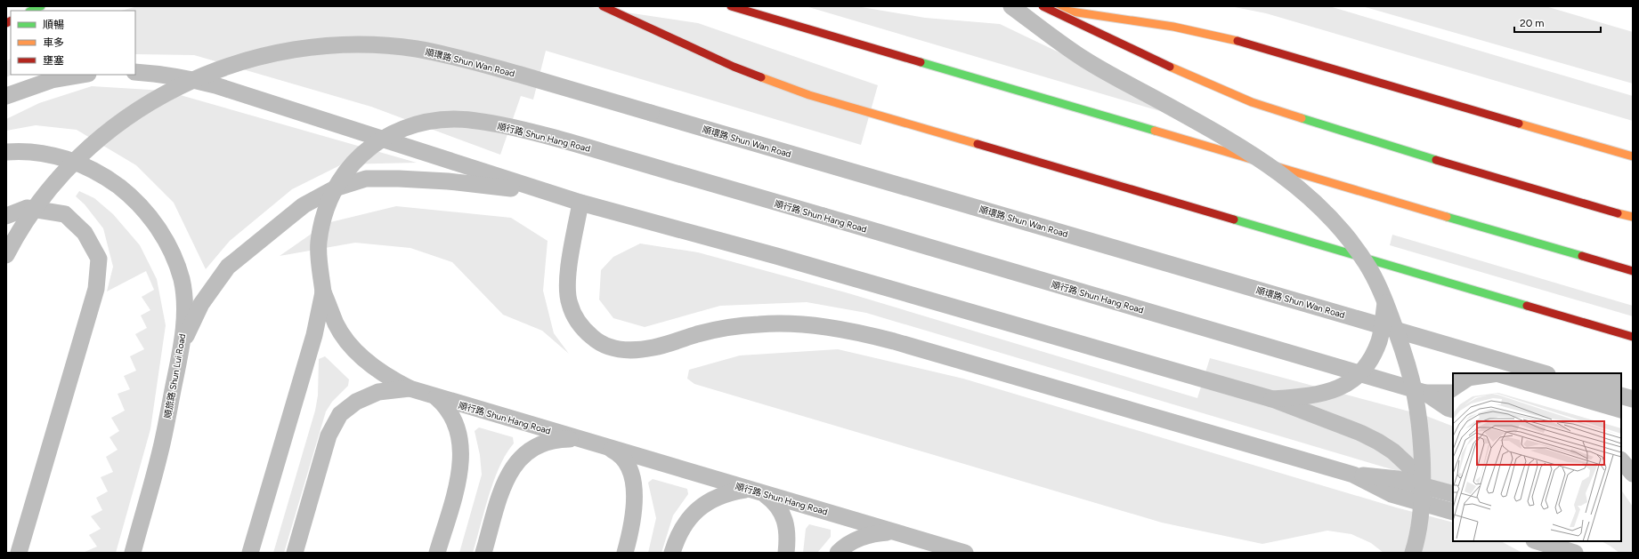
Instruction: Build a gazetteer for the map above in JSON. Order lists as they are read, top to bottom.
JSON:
{
  "streets": {
    "lane": ["順環路 Shun Wan Road", "順行路 Shun Hang Road", "順旅路 Shun Lui Road"]
  },
  "legend": ["順暢", "車多", "壅塞"],
  "scale_bar": "20 m"
}
